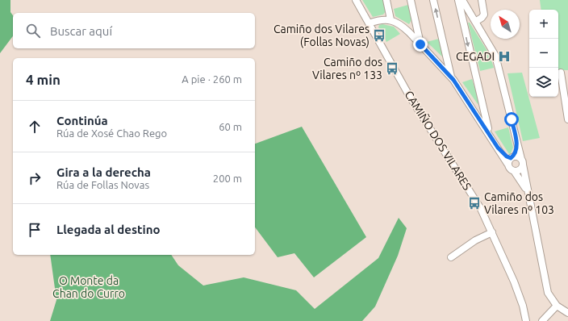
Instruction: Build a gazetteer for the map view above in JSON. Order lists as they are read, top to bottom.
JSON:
{
  "streets": {
    "street": ["CAMIÑO DOS VILARES"]
  },
  "parks": ["O Monte da Chan do Curro"],
  "places": {
    "bus stop": ["Camiño dos Vilares (Follas Novas)", "Camiño dos Vilares nº 133", "Camiño dos Vilares nº 103"],
    "hospital": ["CEGADI"]
  },
  "north": "top left",
  "page": {
    "map_buttons": ["+", "−"],
    "search": "Buscar aquí",
    "heading": ["4 min", "A pie · 260 m"],
    "list": [
      ["Continúa", "Rúa de Xosé Chao Rego", "60 m"],
      ["Gira a la derecha", "Rúa de Follas Novas", "200 m"],
      "Llegada al destino"
    ]
  }
}
